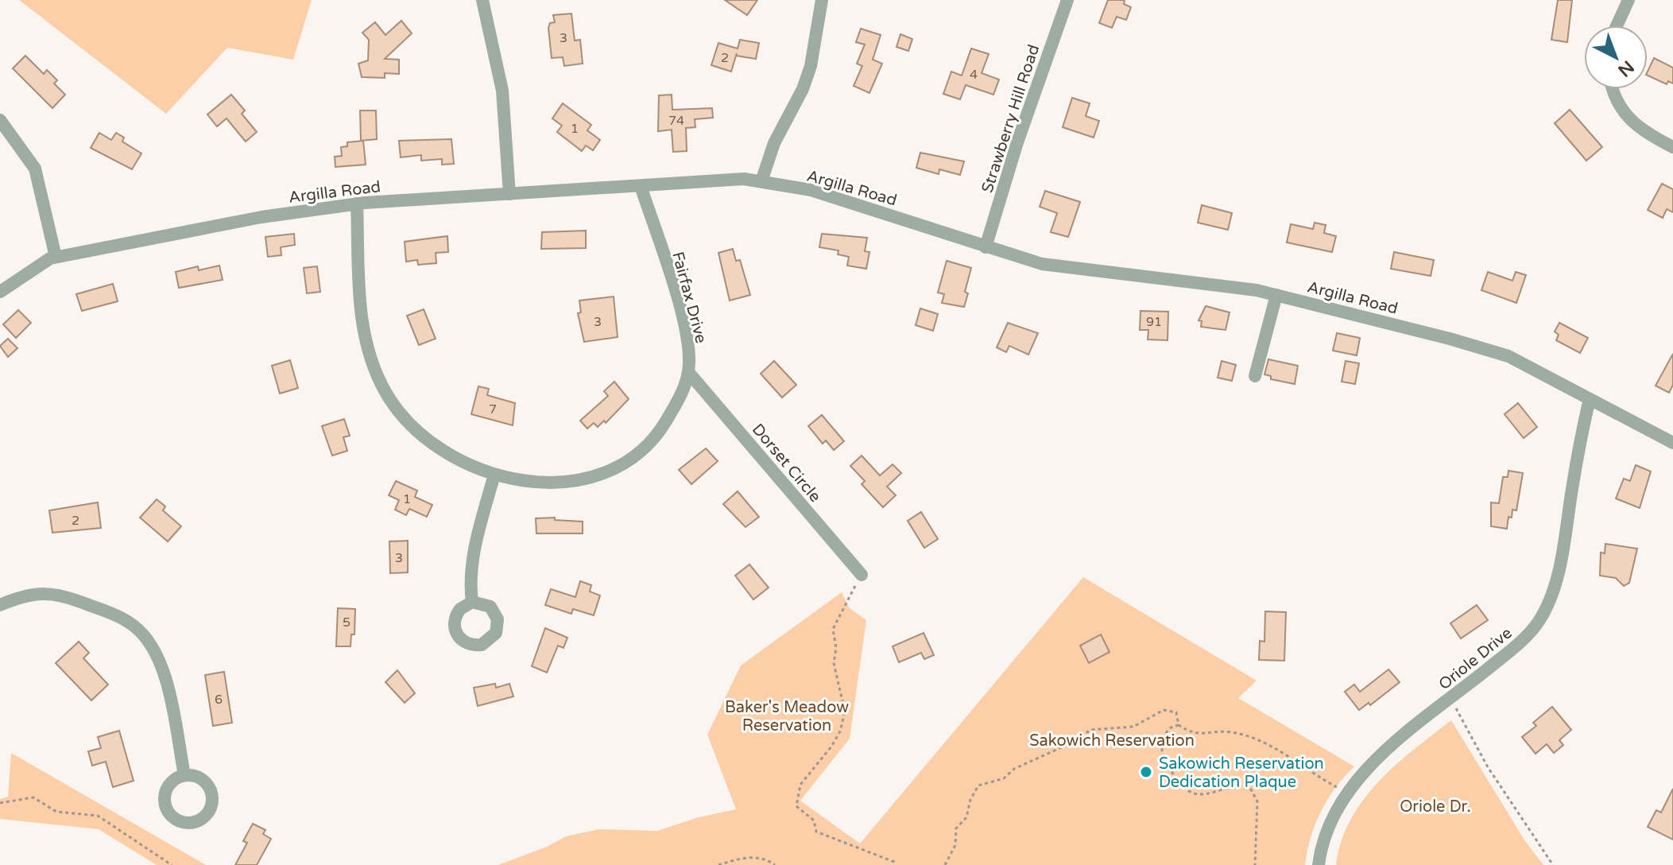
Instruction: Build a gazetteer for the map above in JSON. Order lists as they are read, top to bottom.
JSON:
{
  "streets": {
    "street": [
      "Strawberry Hill Road",
      "Argilla Road",
      "Fairfax Drive",
      "Dorset Circle",
      "Oriole Drive"
    ]
  },
  "crossings": [
    ["Strawberry Hill Road", "Argilla Road"],
    ["Argilla Road", "Fairfax Drive"],
    ["Argilla Road", "Oriole Drive"],
    ["Fairfax Drive", "Dorset Circle"]
  ],
  "parks": ["Baker's Meadow Reservation", "Sakowich Reservation", "Oriole Dr."],
  "places": ["Sakowich Reservation Dedication Plaque"],
  "house_numbers": [
    "3",
    "2",
    "4",
    "74",
    "1",
    "3",
    "91",
    "7",
    "1",
    "2",
    "3",
    "5",
    "6"
  ],
  "north": "bottom right"
}
